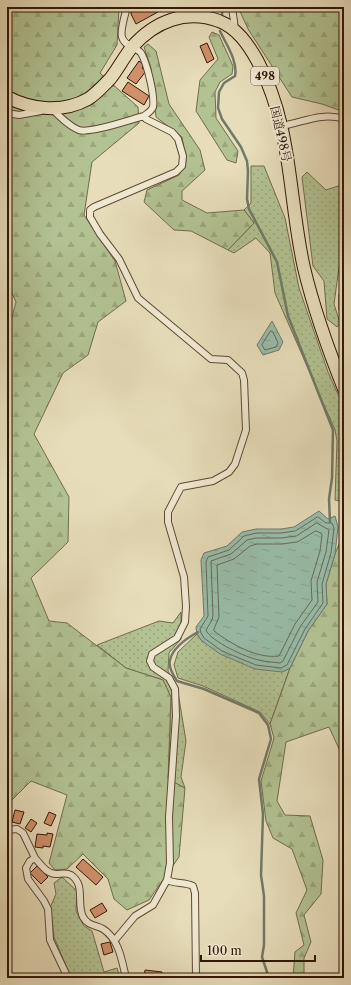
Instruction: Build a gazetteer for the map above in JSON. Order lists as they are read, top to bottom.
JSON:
{
  "streets": {
    "highway": ["498", "国道498号"]
  },
  "scale_bar": "100 m"
}
